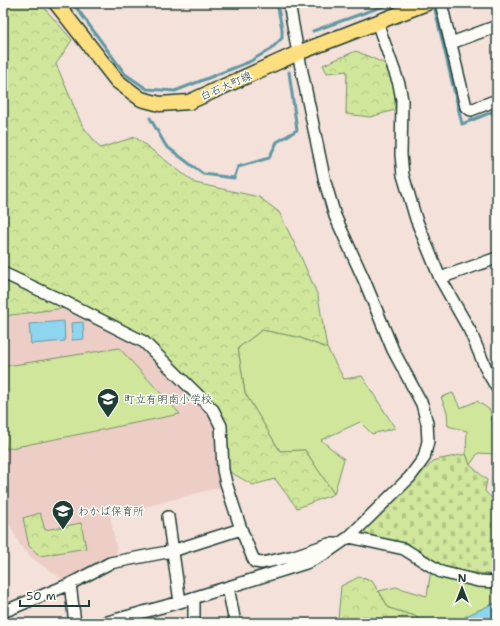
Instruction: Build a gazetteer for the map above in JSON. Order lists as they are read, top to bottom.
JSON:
{
  "streets": {
    "main road": ["白石大町線"]
  },
  "places": {
    "school or university": ["町立有明南小学校", "わかば保育所"]
  },
  "scale_bar": "50 m",
  "north": "top"
}
